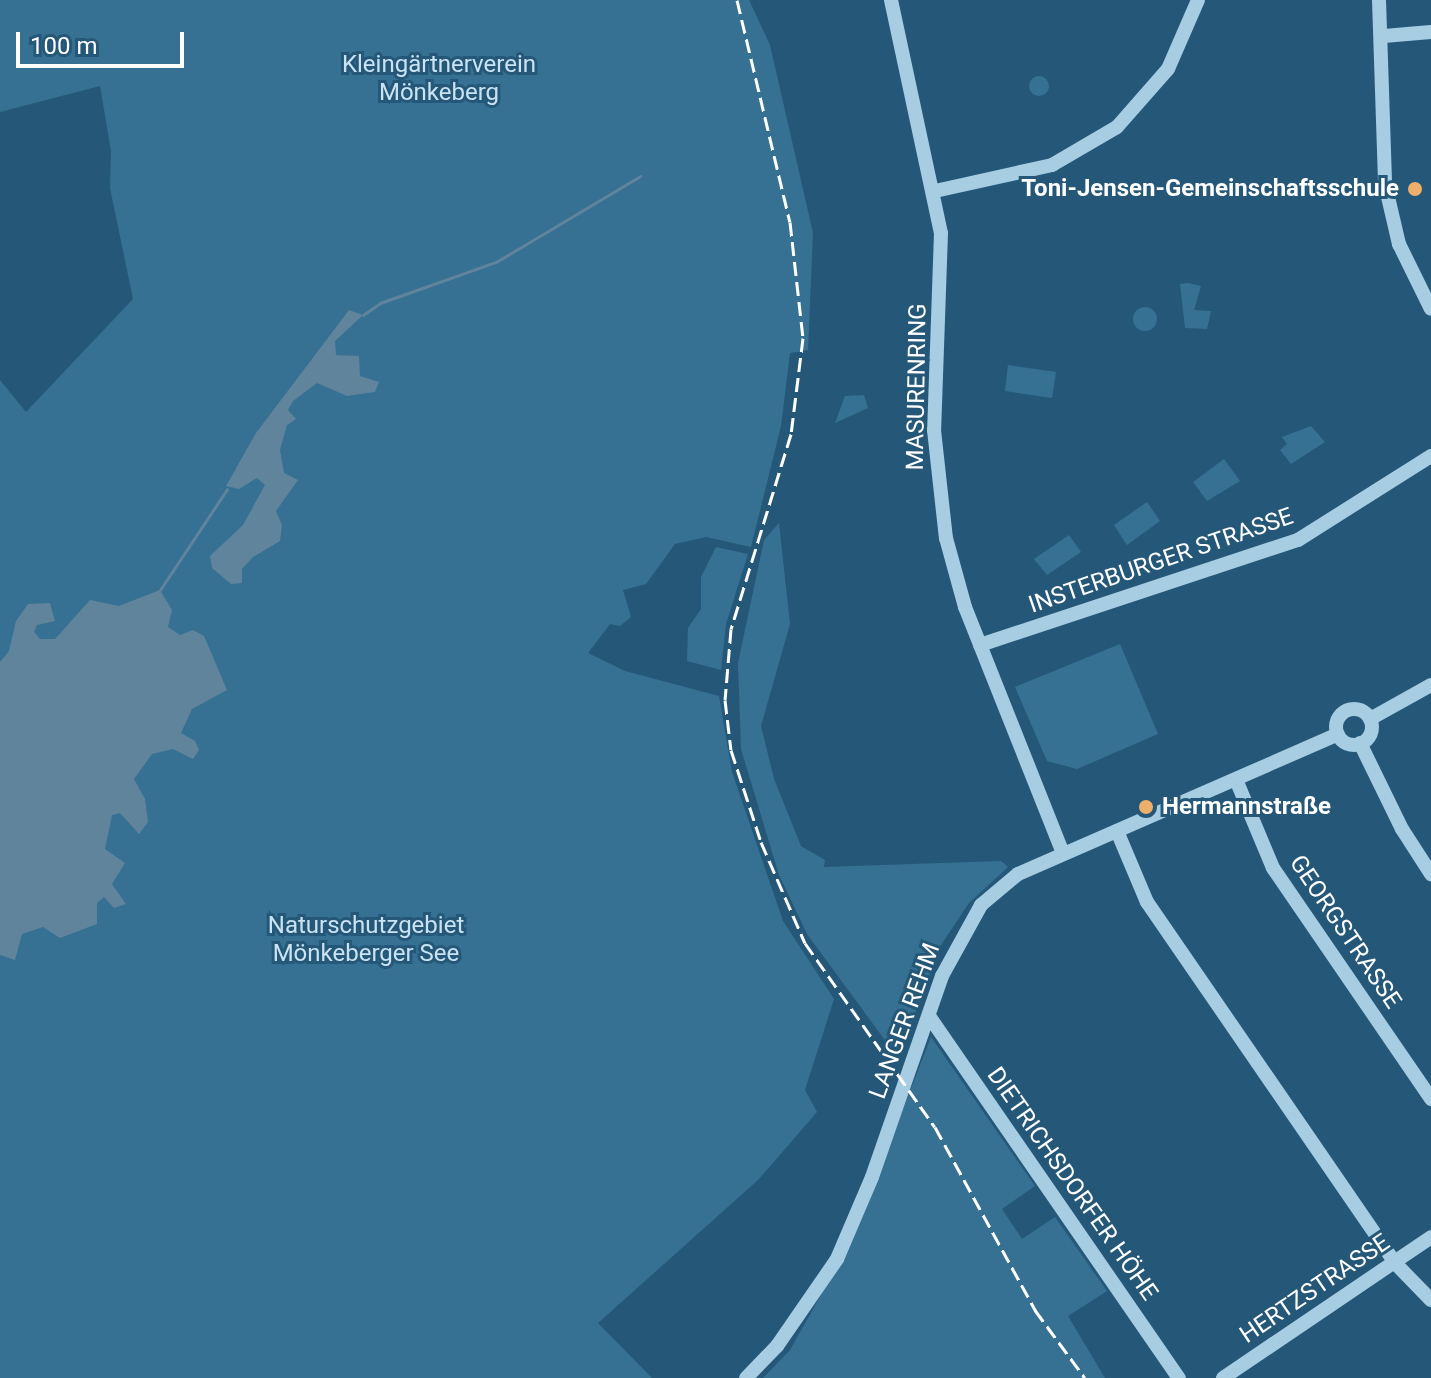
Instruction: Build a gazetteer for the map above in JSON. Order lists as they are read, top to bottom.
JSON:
{
  "streets": {
    "street": [
      "MASURENRING",
      "INSTERBURGER STRASSE",
      "GEORGSTRASSE",
      "LANGER REHM",
      "DIETRICHSDORFER HÖHE",
      "HERTZSTRASSE"
    ]
  },
  "crossings": [
    ["MASURENRING", "INSTERBURGER STRASSE"],
    ["MASURENRING", "LANGER REHM"],
    ["GEORGSTRASSE", "LANGER REHM"],
    ["LANGER REHM", "DIETRICHSDORFER HÖHE"]
  ],
  "parks": ["Kleingärtnerverein Mönkeberg", "Naturschutzgebiet Mönkeberger See"],
  "places": ["Toni-Jensen-Gemeinschaftsschule", "Hermannstraße"],
  "scale_bar": "100 m"
}
